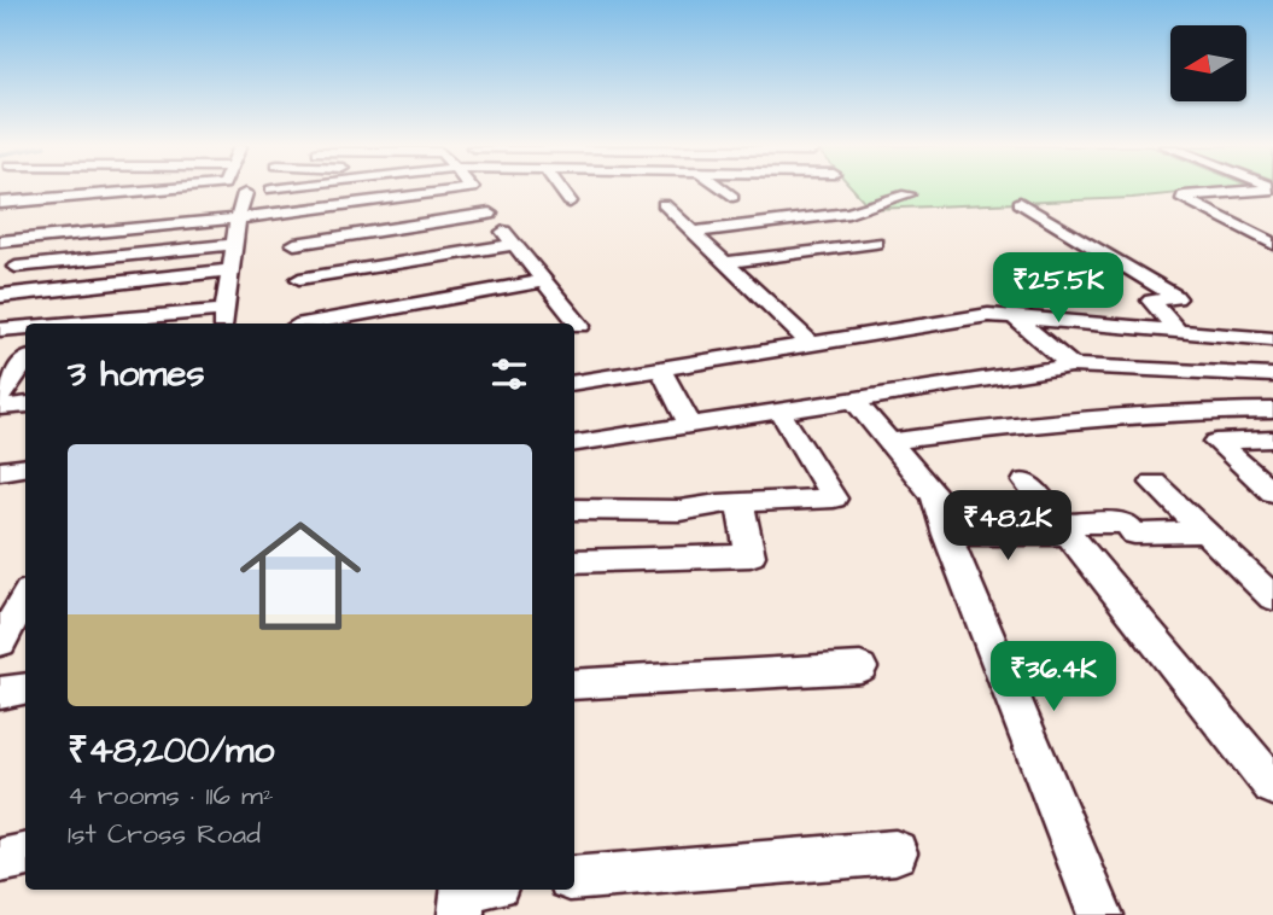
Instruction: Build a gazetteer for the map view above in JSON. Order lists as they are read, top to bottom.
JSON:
{
  "north": "left",
  "page": {
    "price": ["₹25.5K", "₹48.2K", "₹36.4K"],
    "heading": "3 homes",
    "list": [
      {
        "name": "₹48,200/mo",
        "note": "4 rooms · 116 m² · 1st Cross Road"
      }
    ]
  }
}
